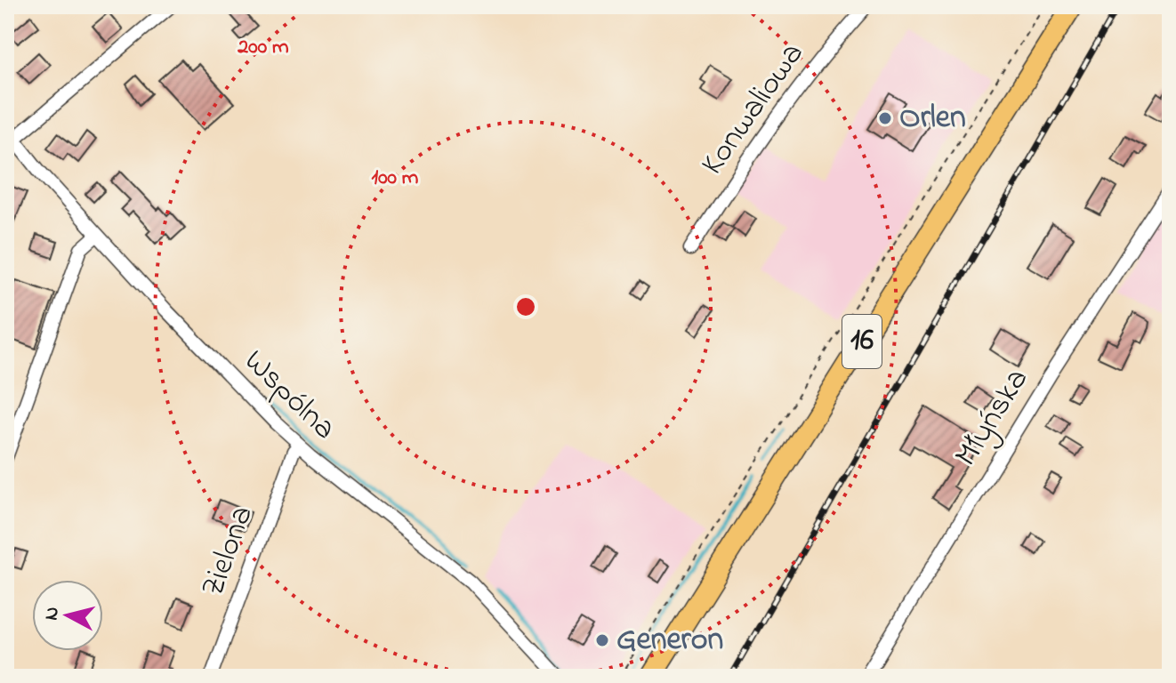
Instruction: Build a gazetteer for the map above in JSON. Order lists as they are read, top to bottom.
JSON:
{
  "streets": {
    "main road": ["16"],
    "street": [
      "Konwaliowa",
      "Wspólna",
      "Młyńska",
      "Zielona"
    ]
  },
  "crossings": [
    ["Wspólna", "Zielona"]
  ],
  "places": ["Orlen", "Generon"],
  "north": "left",
  "rings": ["200 m", "100 m"]
}
